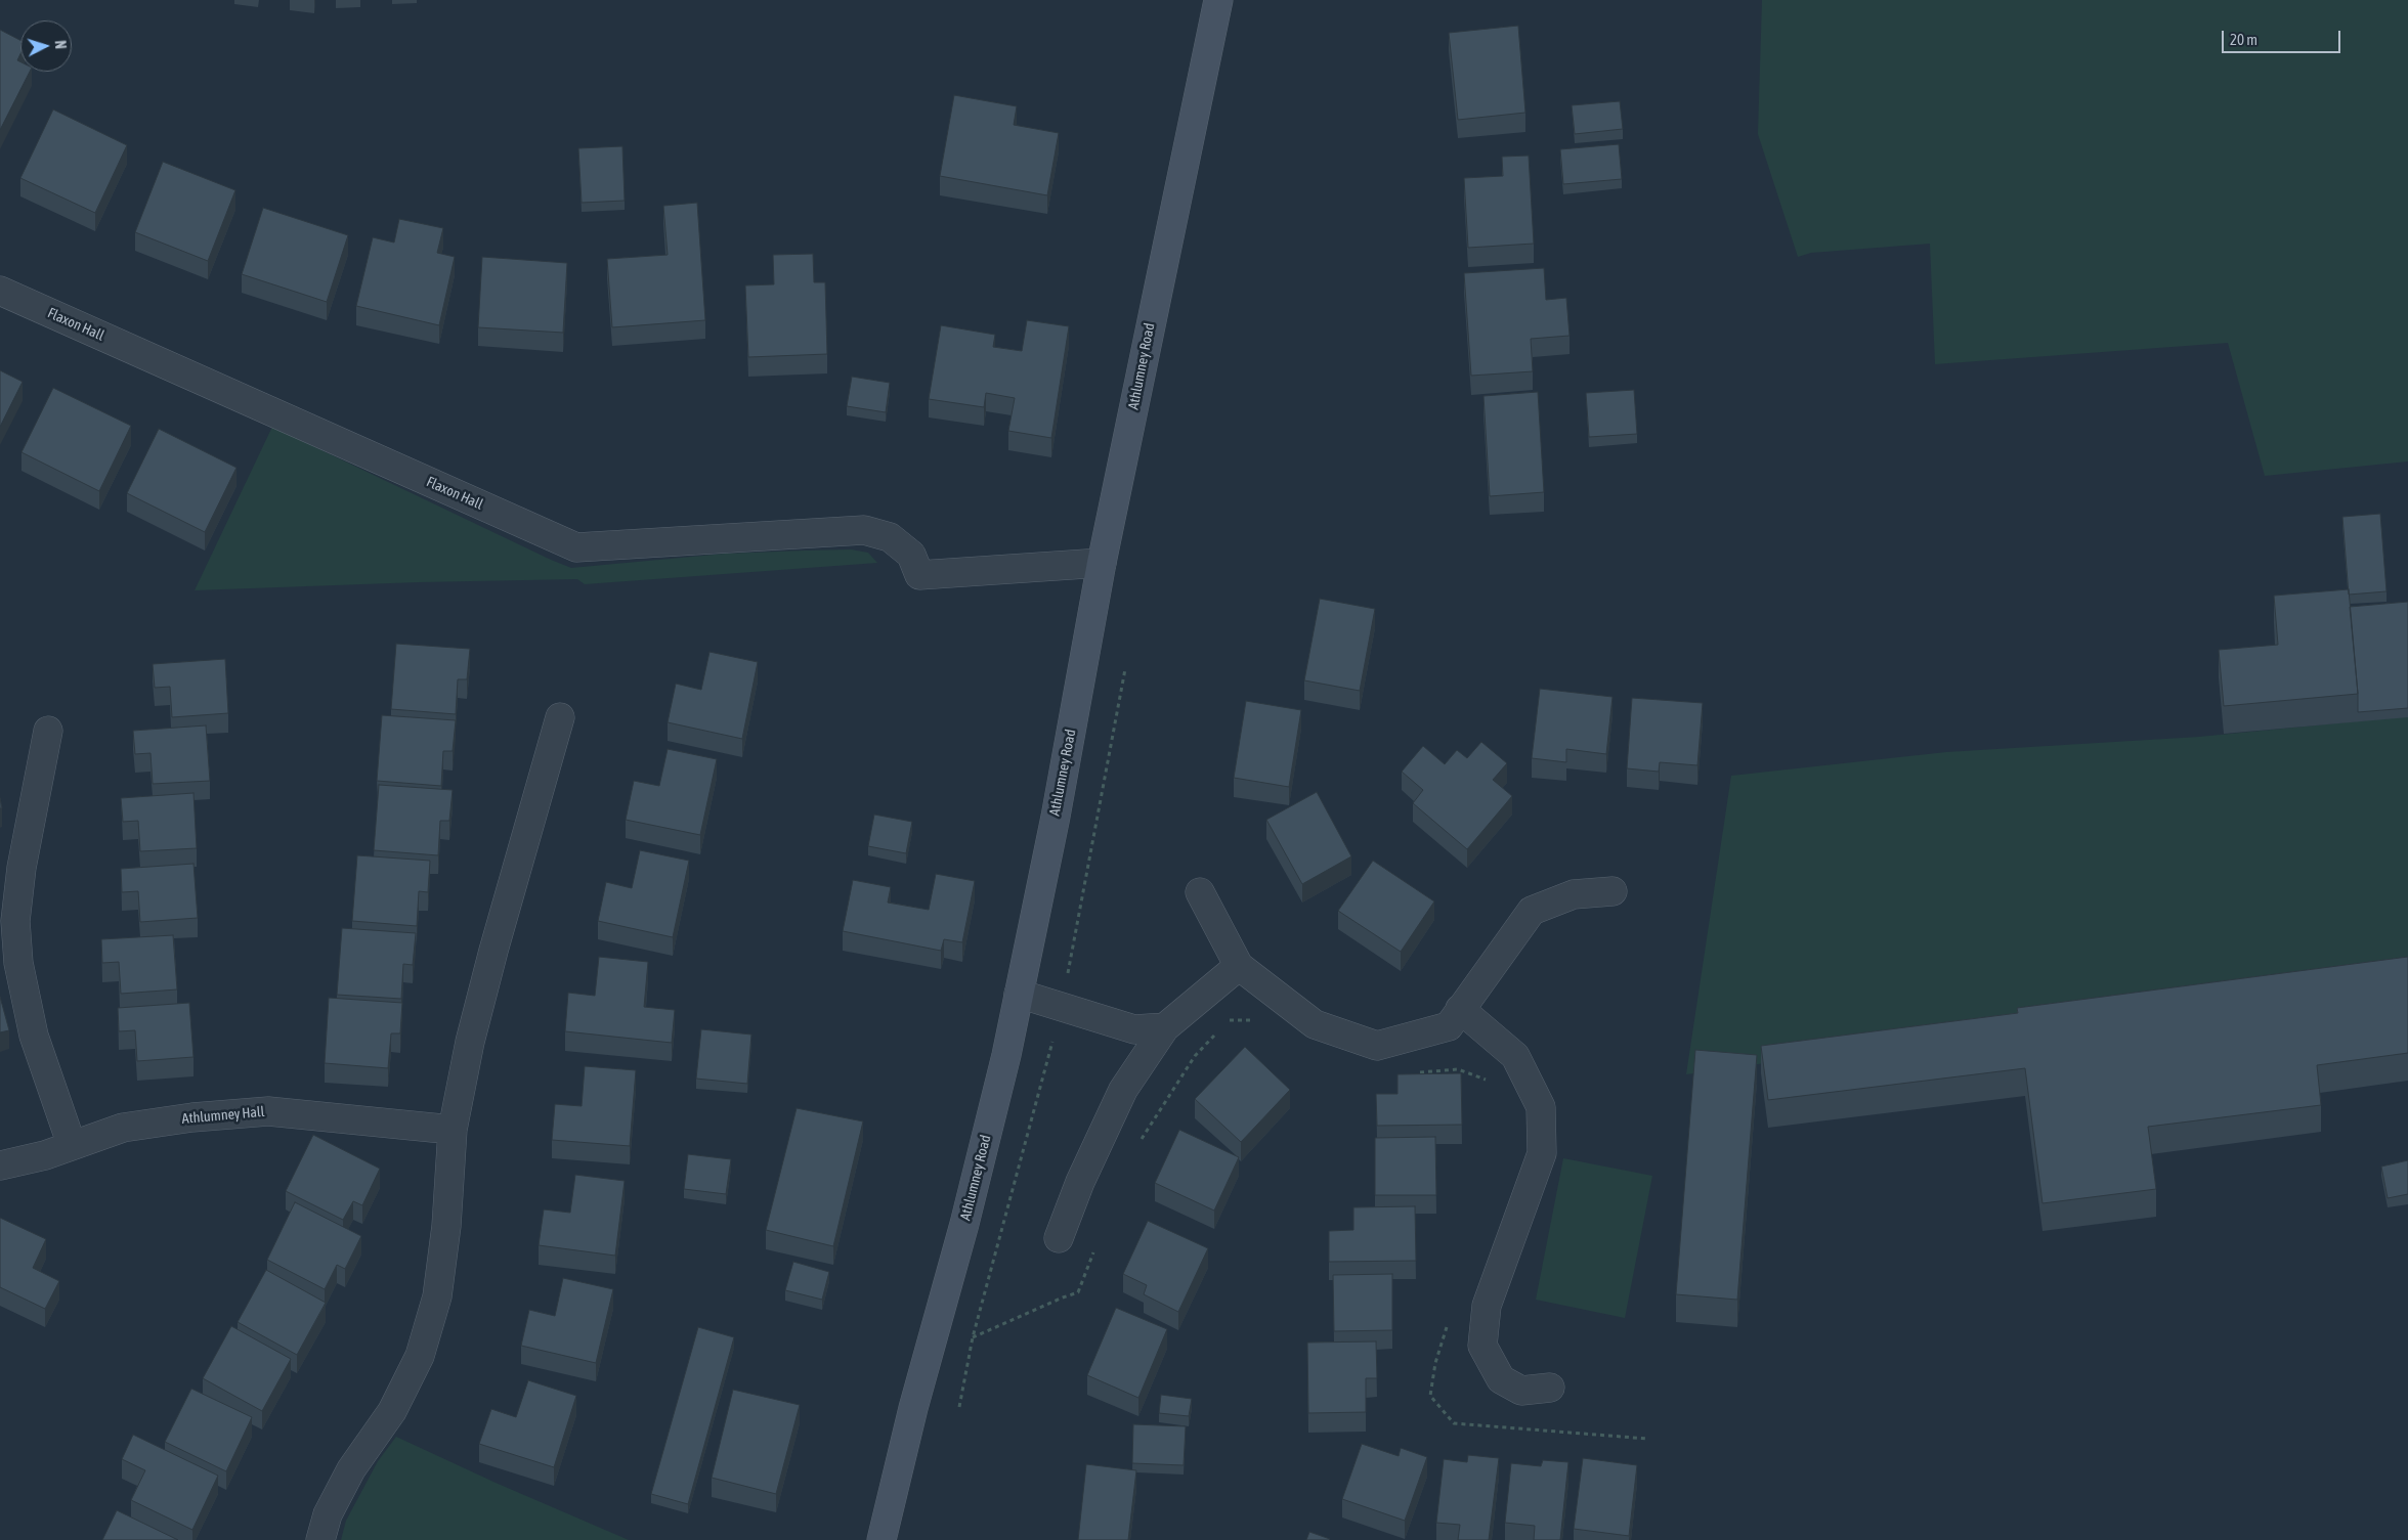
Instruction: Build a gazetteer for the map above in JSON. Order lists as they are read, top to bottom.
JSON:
{
  "streets": {
    "main road": ["Athlumney Road"],
    "street": ["Flaxon Hall", "Athlumney Hall"]
  },
  "crossings": [
    ["Flaxon Hall", "Athlumney Road"]
  ],
  "scale_bar": "20 m",
  "north": "right"
}
